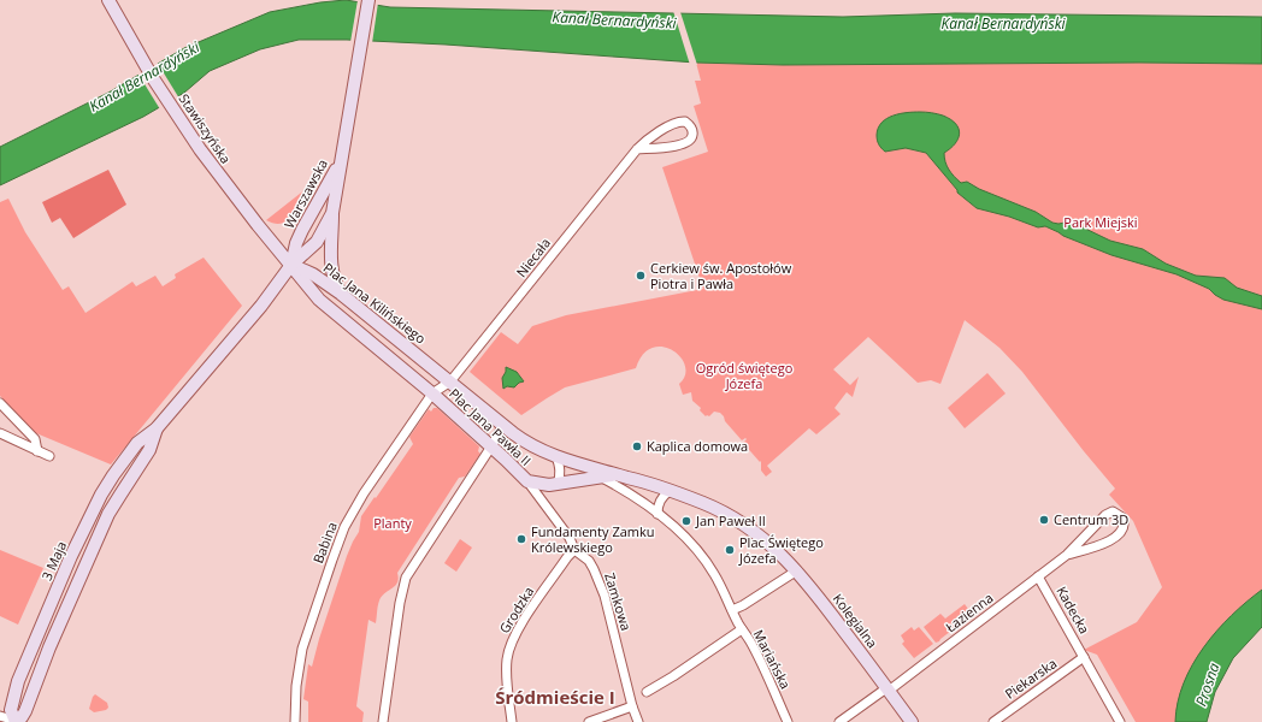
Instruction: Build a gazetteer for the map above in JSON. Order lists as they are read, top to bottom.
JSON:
{
  "streets": {
    "street": [
      "Stawiszyńska",
      "Warszawska",
      "Niecała",
      "Plac Jana Kilińskiego",
      "Plac Jana Pawła II",
      "Babina",
      "3 Maja",
      "Zamkowa",
      "Grodzka",
      "Kadecka",
      "Łazienna",
      "Kolegialna",
      "Mariańska",
      "Piekarska"
    ]
  },
  "crossings": [
    ["Stawiszyńska", "Warszawska"],
    ["Stawiszyńska", "Plac Jana Kilińskiego"],
    ["Stawiszyńska", "3 Maja"],
    ["Warszawska", "Plac Jana Kilińskiego"],
    ["Warszawska", "3 Maja"],
    ["Niecała", "Plac Jana Kilińskiego"],
    ["Niecała", "Plac Jana Pawła II"],
    ["Niecała", "Babina"],
    ["Plac Jana Kilińskiego", "Plac Jana Pawła II"],
    ["Plac Jana Kilińskiego", "Babina"],
    ["Plac Jana Kilińskiego", "3 Maja"],
    ["Plac Jana Pawła II", "Babina"],
    ["Plac Jana Pawła II", "Zamkowa"],
    ["Zamkowa", "Grodzka"],
    ["Kadecka", "Łazienna"],
    ["Kadecka", "Piekarska"],
    ["Łazienna", "Kolegialna"]
  ],
  "districts": ["Śródmieście I"],
  "water": ["Kanał Bernardyński", "Prosna"],
  "parks": ["Park Miejski", "Ogród świętego Józefa", "Planty"],
  "places": [
    "Cerkiew św. Apostołów Piotra i Pawła",
    "Kaplica domowa",
    "Centrum 3D",
    "Jan Paweł II",
    "Fundamenty Zamku Królewskiego",
    "Plac Świętego Józefa"
  ]
}
